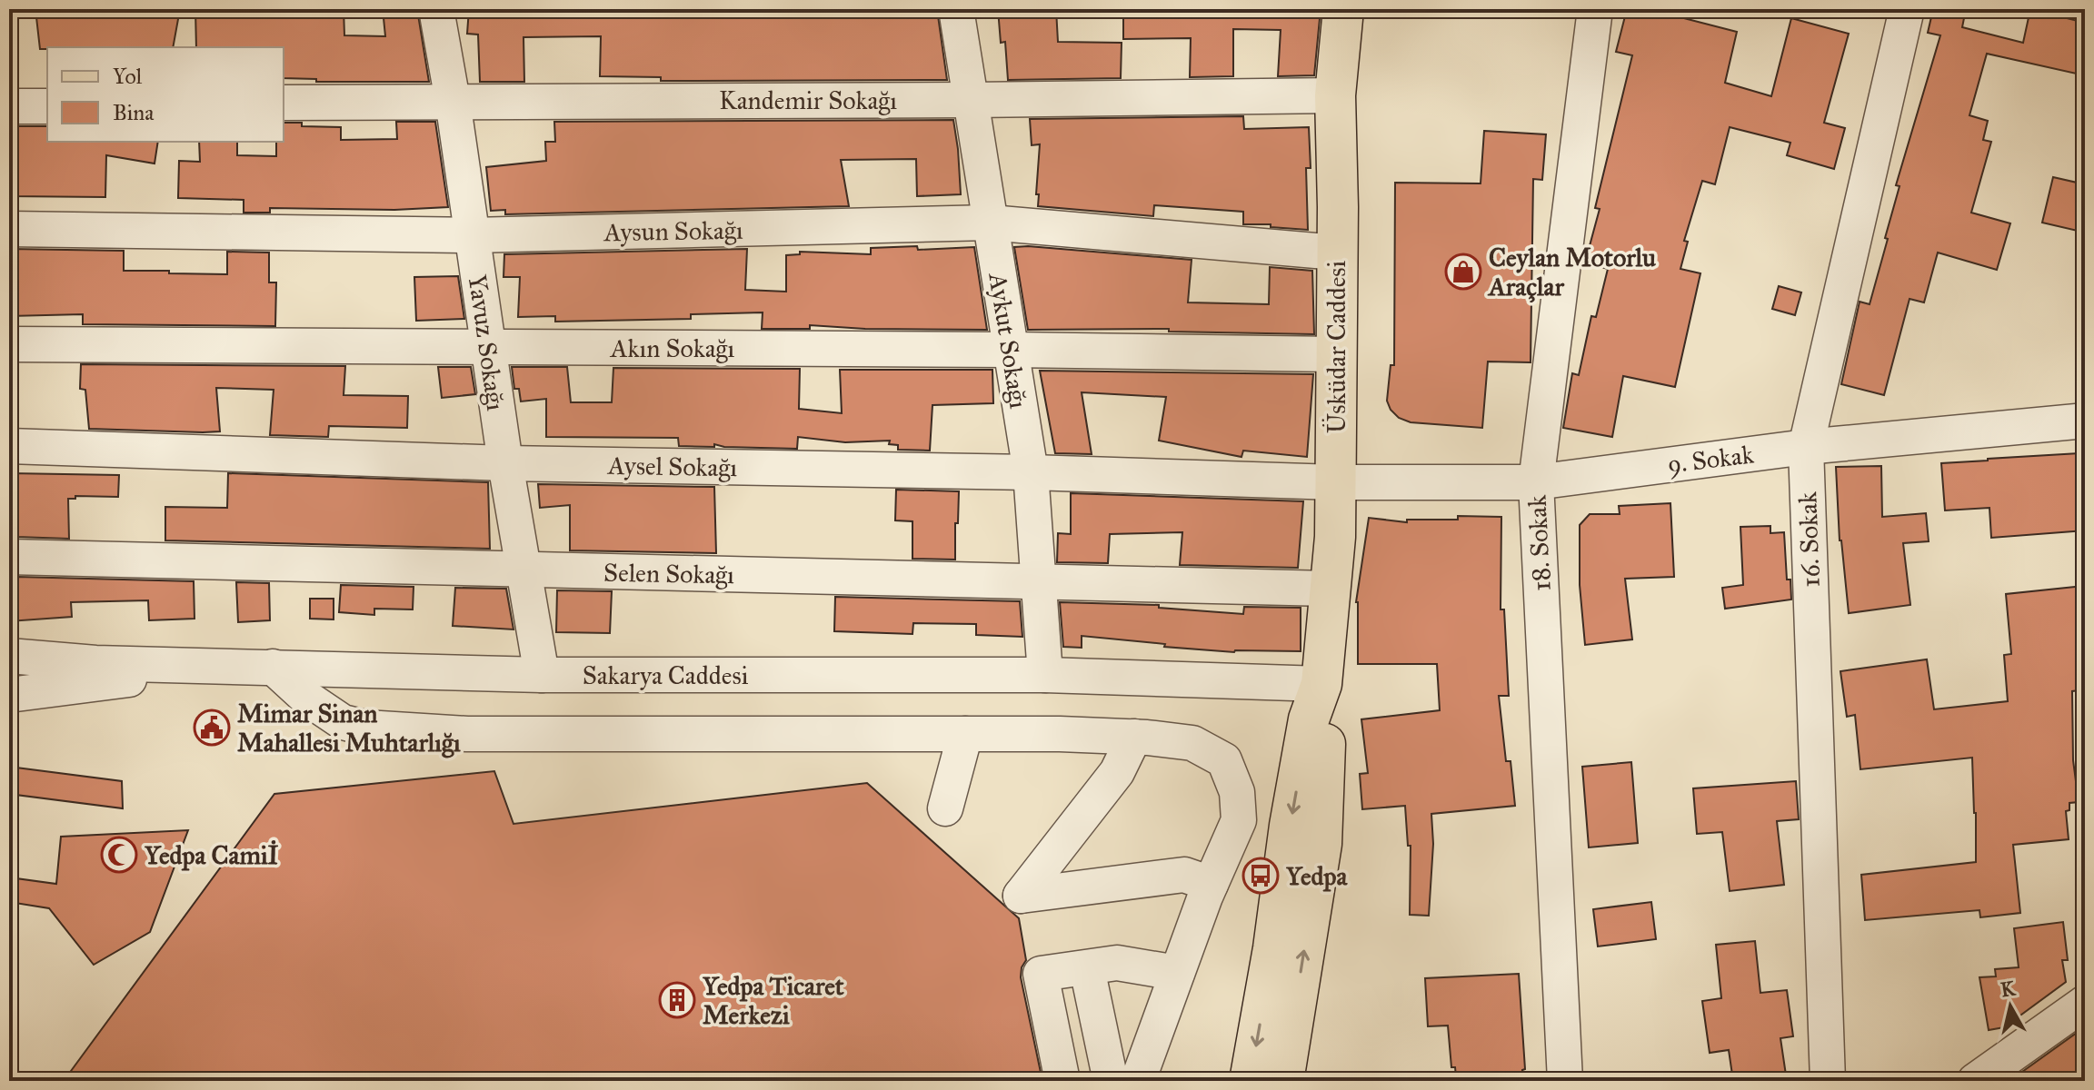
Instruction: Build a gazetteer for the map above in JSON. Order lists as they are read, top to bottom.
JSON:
{
  "streets": {
    "main road": ["Üsküdar Caddesi"],
    "street": [
      "Kandemir Sokağı",
      "Aysun Sokağı",
      "Aykut Sokağı",
      "Yavuz Sokağı",
      "Akın Sokağı",
      "9. Sokak",
      "Aysel Sokağı",
      "16. Sokak",
      "18. Sokak",
      "Selen Sokağı",
      "Sakarya Caddesi"
    ]
  },
  "crossings": [
    ["Kandemir Sokağı", "Aykut Sokağı"],
    ["Kandemir Sokağı", "Yavuz Sokağı"],
    ["Kandemir Sokağı", "Üsküdar Caddesi"],
    ["Aysun Sokağı", "Aykut Sokağı"],
    ["Aysun Sokağı", "Yavuz Sokağı"],
    ["Aysun Sokağı", "Üsküdar Caddesi"],
    ["Aykut Sokağı", "Akın Sokağı"],
    ["Aykut Sokağı", "Aysel Sokağı"],
    ["Aykut Sokağı", "Selen Sokağı"],
    ["Aykut Sokağı", "Sakarya Caddesi"],
    ["Yavuz Sokağı", "Akın Sokağı"],
    ["Yavuz Sokağı", "Aysel Sokağı"],
    ["Yavuz Sokağı", "Selen Sokağı"],
    ["Yavuz Sokağı", "Sakarya Caddesi"],
    ["Üsküdar Caddesi", "Akın Sokağı"],
    ["Üsküdar Caddesi", "9. Sokak"],
    ["Üsküdar Caddesi", "Aysel Sokağı"],
    ["Üsküdar Caddesi", "Selen Sokağı"],
    ["Üsküdar Caddesi", "Sakarya Caddesi"],
    ["9. Sokak", "Aysel Sokağı"],
    ["9. Sokak", "16. Sokak"],
    ["9. Sokak", "18. Sokak"]
  ],
  "places": {
    "shop": ["Ceylan Motorlu Araçlar"],
    "public building": ["Mimar Sinan Mahallesi Muhtarlığı"],
    "mosque": ["Yedpa Camiİ"],
    "bus stop": ["Yedpa"],
    "building": ["Yedpa Ticaret Merkezi"]
  },
  "legend": ["Yol", "Bina"],
  "north": "top"
}
